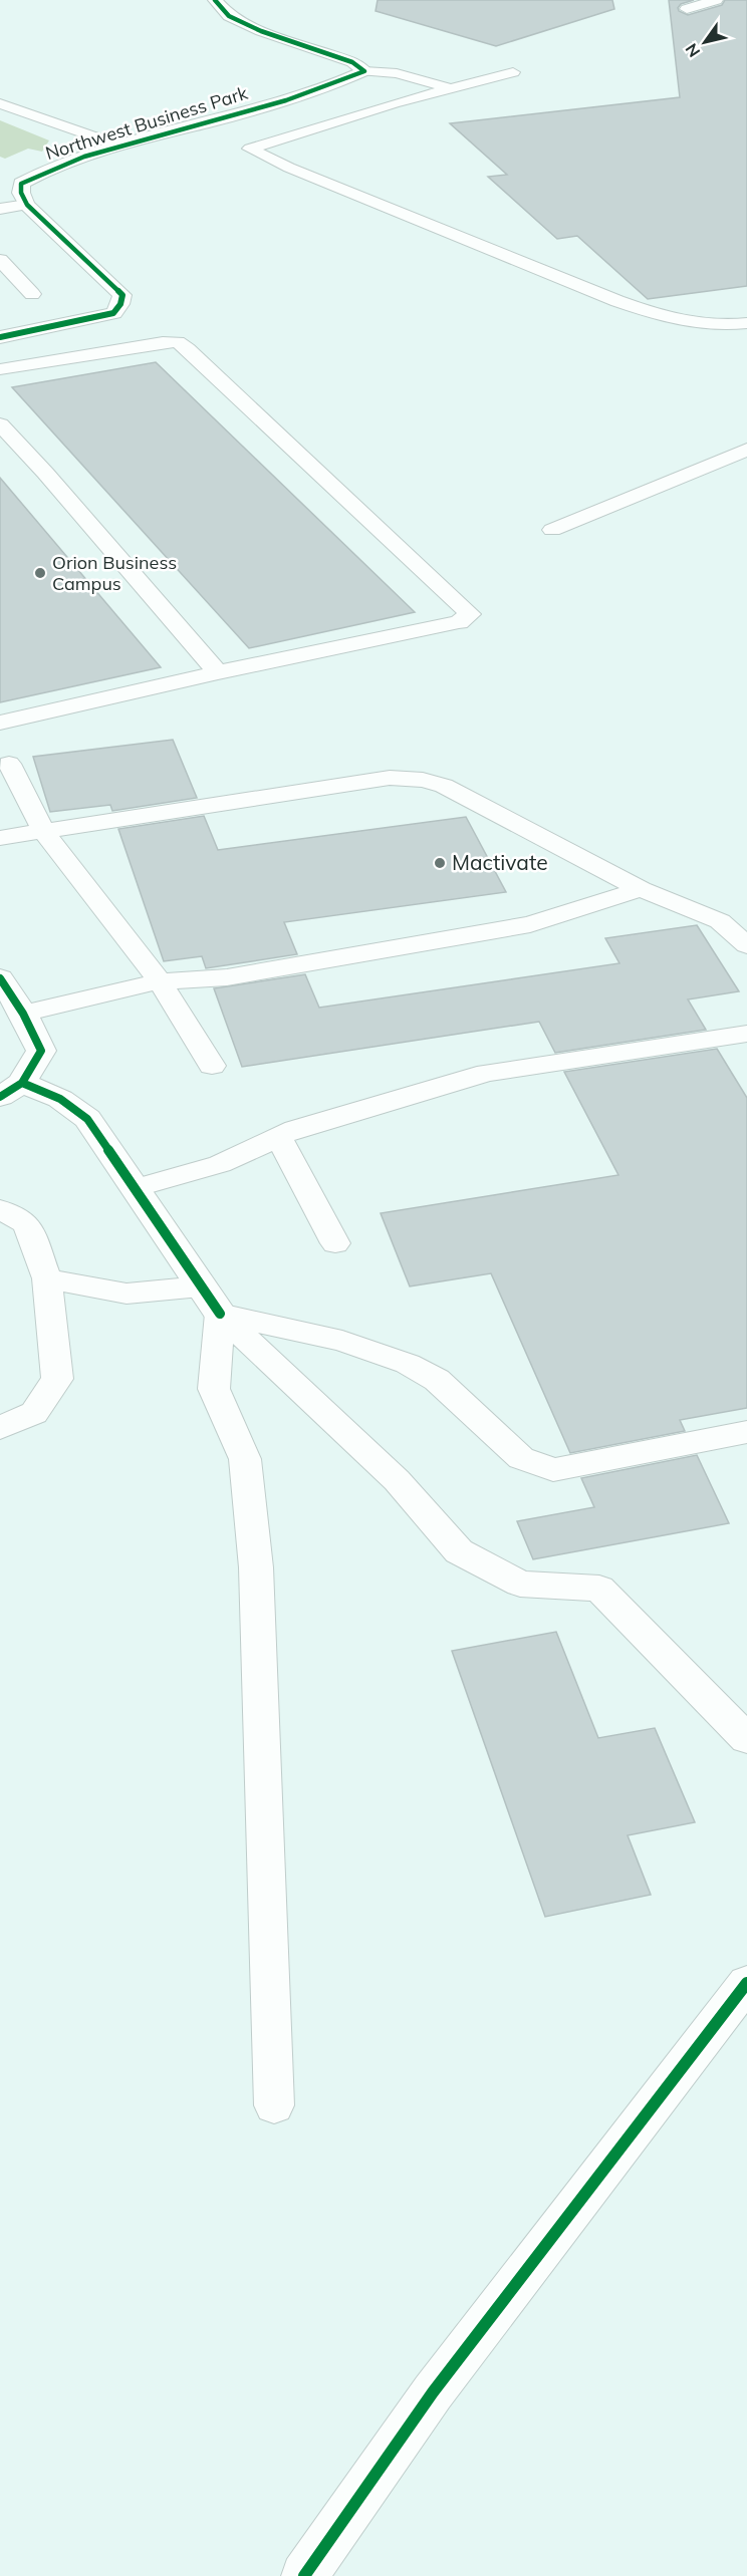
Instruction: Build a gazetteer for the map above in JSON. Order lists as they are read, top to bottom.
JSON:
{
  "streets": {
    "street": ["Northwest Business Park"]
  },
  "places": ["Orion Business Campus", "Mactivate"],
  "north": "bottom left"
}
